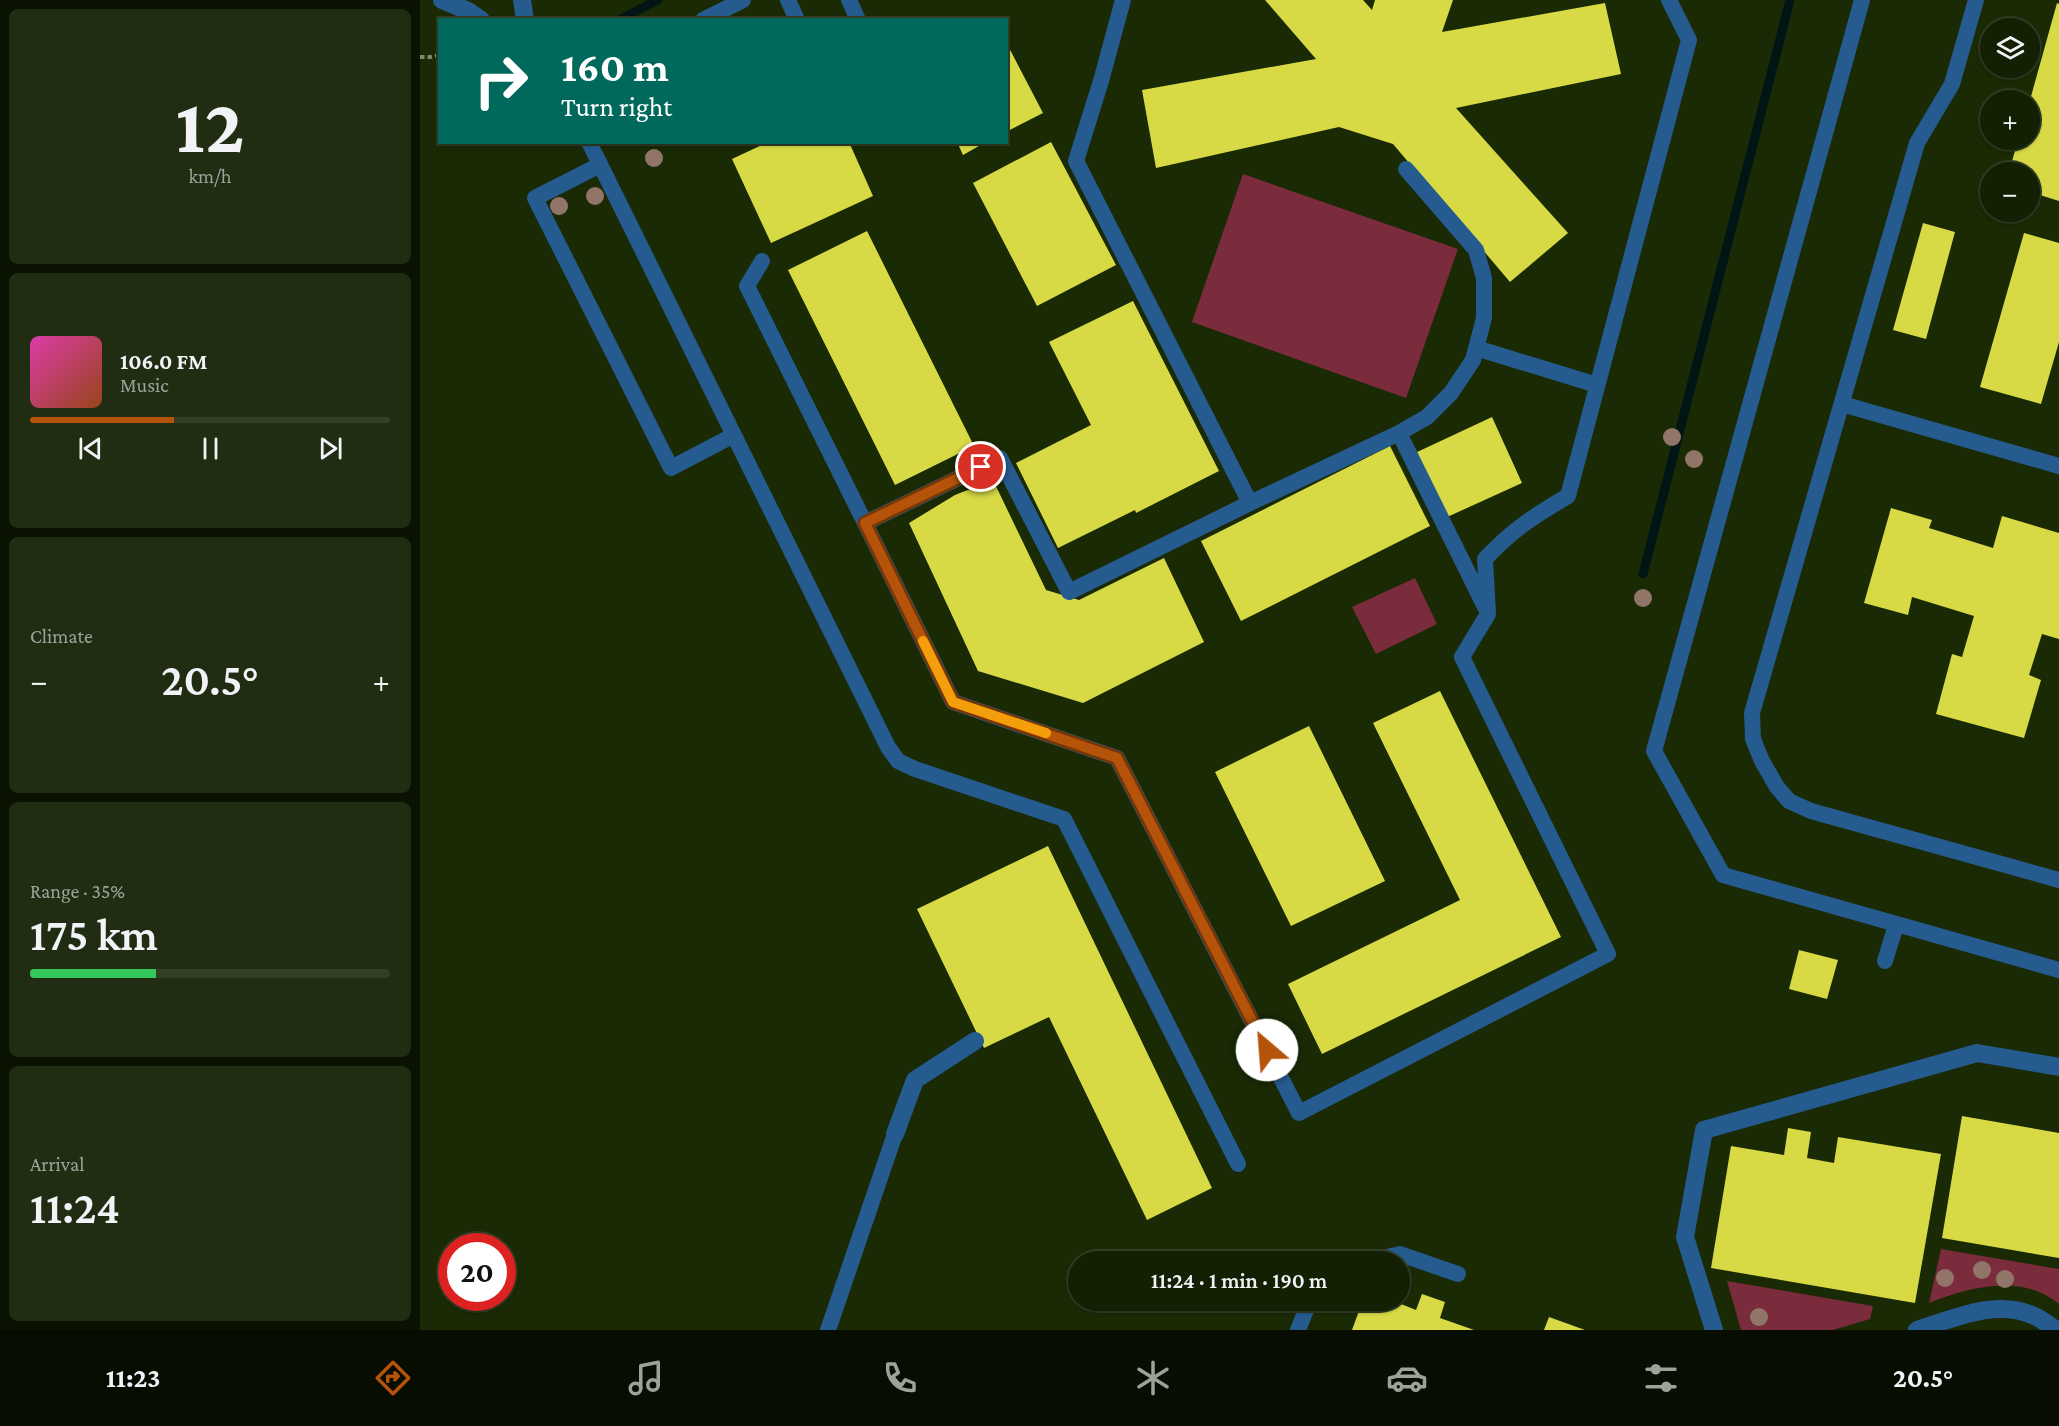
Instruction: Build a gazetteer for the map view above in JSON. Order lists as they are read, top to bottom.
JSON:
{
  "page": {
    "tile": [
      ["12", "km/h"],
      "Climate",
      ["Range · 35%", "175 km"],
      ["Arrival", "11:24"]
    ],
    "map_buttons": ["+", "−"],
    "turn": ["160 m", "Turn right"],
    "song": ["106.0 FM", "Music"],
    "heat": ["−", "20.5°", "+"],
    "limit": "20",
    "trip": "11:24 · 1 min · 190 m",
    "tabs": ["11:23", "20.5°"]
  }
}
